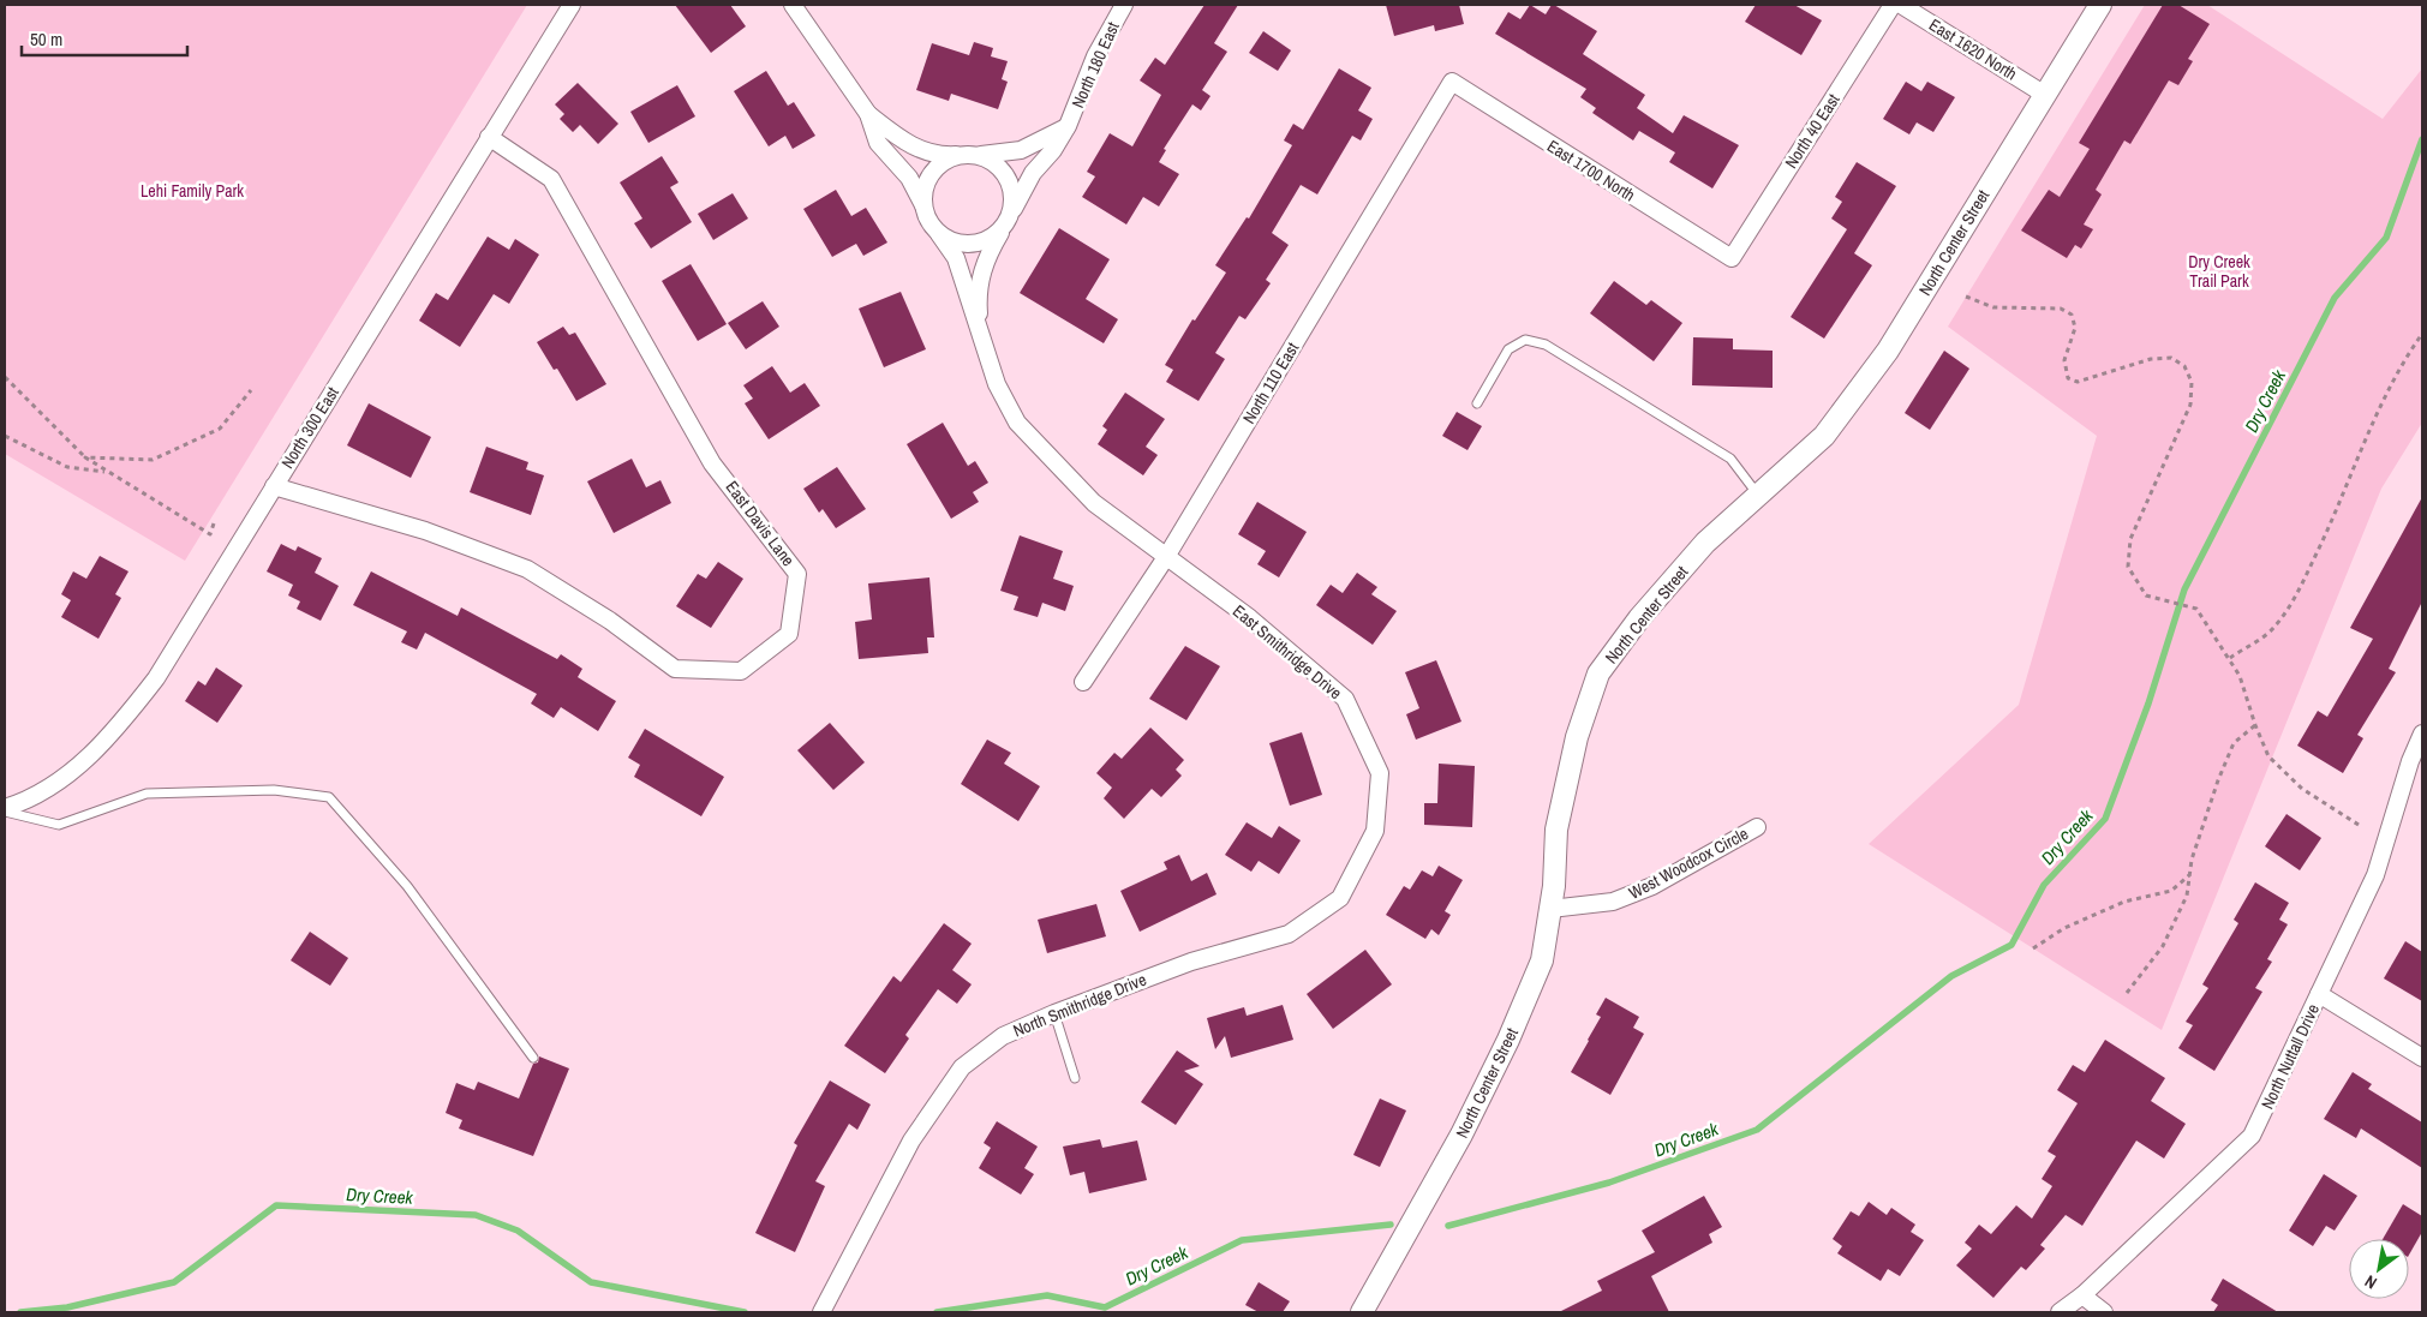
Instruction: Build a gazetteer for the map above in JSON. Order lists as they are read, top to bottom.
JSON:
{
  "streets": {
    "street": [
      "East 1620 North",
      "North 180 East",
      "North 40 East",
      "East 1700 North",
      "North Center Street",
      "North 110 East",
      "North 300 East",
      "East Davis Lane",
      "East Smithridge Drive",
      "West Woodcox Circle",
      "North Smithridge Drive",
      "North Nuttall Drive"
    ]
  },
  "crossings": [
    ["East 1620 North", "North Center Street"],
    ["North 40 East", "East 1700 North"],
    ["East 1700 North", "North 110 East"],
    ["North Center Street", "West Woodcox Circle"],
    ["North 110 East", "East Smithridge Drive"],
    ["North 300 East", "East Davis Lane"],
    ["East Smithridge Drive", "North Smithridge Drive"]
  ],
  "water": ["Dry Creek"],
  "parks": ["Lehi Family Park", "Dry Creek Trail Park"],
  "scale_bar": "50 m",
  "north": "bottom left"
}
